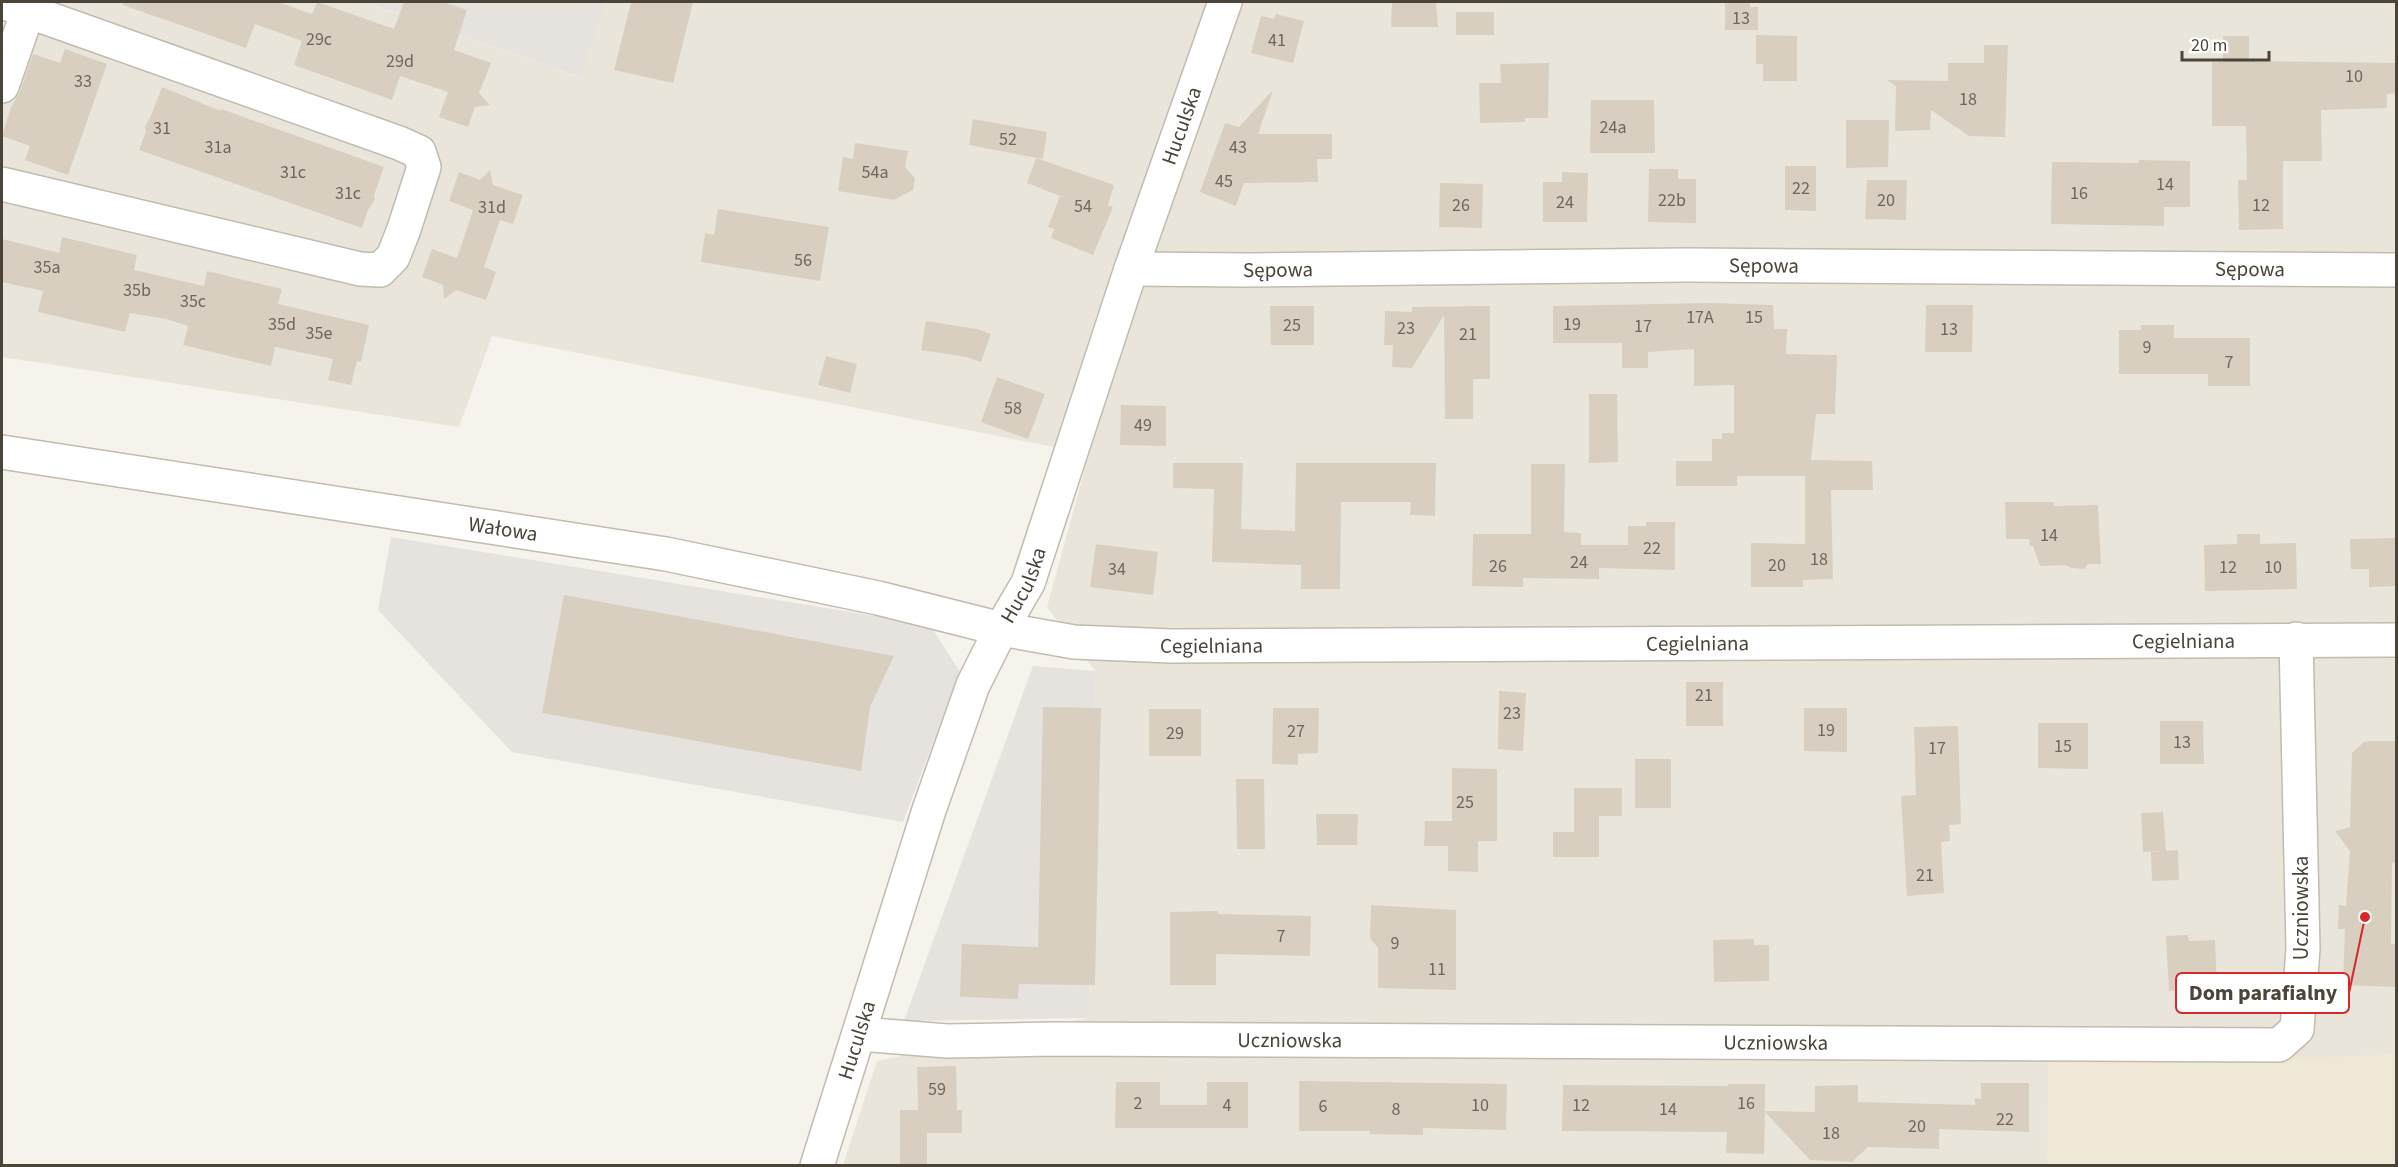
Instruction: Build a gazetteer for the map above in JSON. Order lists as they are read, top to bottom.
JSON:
{
  "streets": {
    "street": [
      "Huculska",
      "Sępowa",
      "Wałowa",
      "Cegielniana",
      "Uczniowska"
    ]
  },
  "crossings": [
    ["Huculska", "Sępowa"],
    ["Huculska", "Wałowa"],
    ["Huculska", "Cegielniana"],
    ["Huculska", "Uczniowska"],
    ["Wałowa", "Cegielniana"],
    ["Cegielniana", "Uczniowska"]
  ],
  "places": ["Dom parafialny"],
  "house_numbers": [
    "13",
    "29c",
    "41",
    "29d",
    "10",
    "33",
    "18",
    "24a",
    "31",
    "52",
    "31a",
    "43",
    "31c",
    "54a",
    "45",
    "14",
    "22",
    "31c",
    "16",
    "22b",
    "20",
    "24",
    "26",
    "12",
    "54",
    "31d",
    "56",
    "35a",
    "35b",
    "35c",
    "17A",
    "15",
    "35d",
    "19",
    "25",
    "17",
    "23",
    "13",
    "35e",
    "21",
    "9",
    "7",
    "58",
    "49",
    "14",
    "22",
    "18",
    "24",
    "20",
    "26",
    "12",
    "10",
    "34",
    "21",
    "23",
    "19",
    "27",
    "29",
    "13",
    "15",
    "17",
    "25",
    "21",
    "7",
    "9",
    "11",
    "59",
    "2",
    "16",
    "4",
    "10",
    "12",
    "6",
    "8",
    "14",
    "22",
    "20",
    "18"
  ],
  "scale_bar": "20 m"
}
